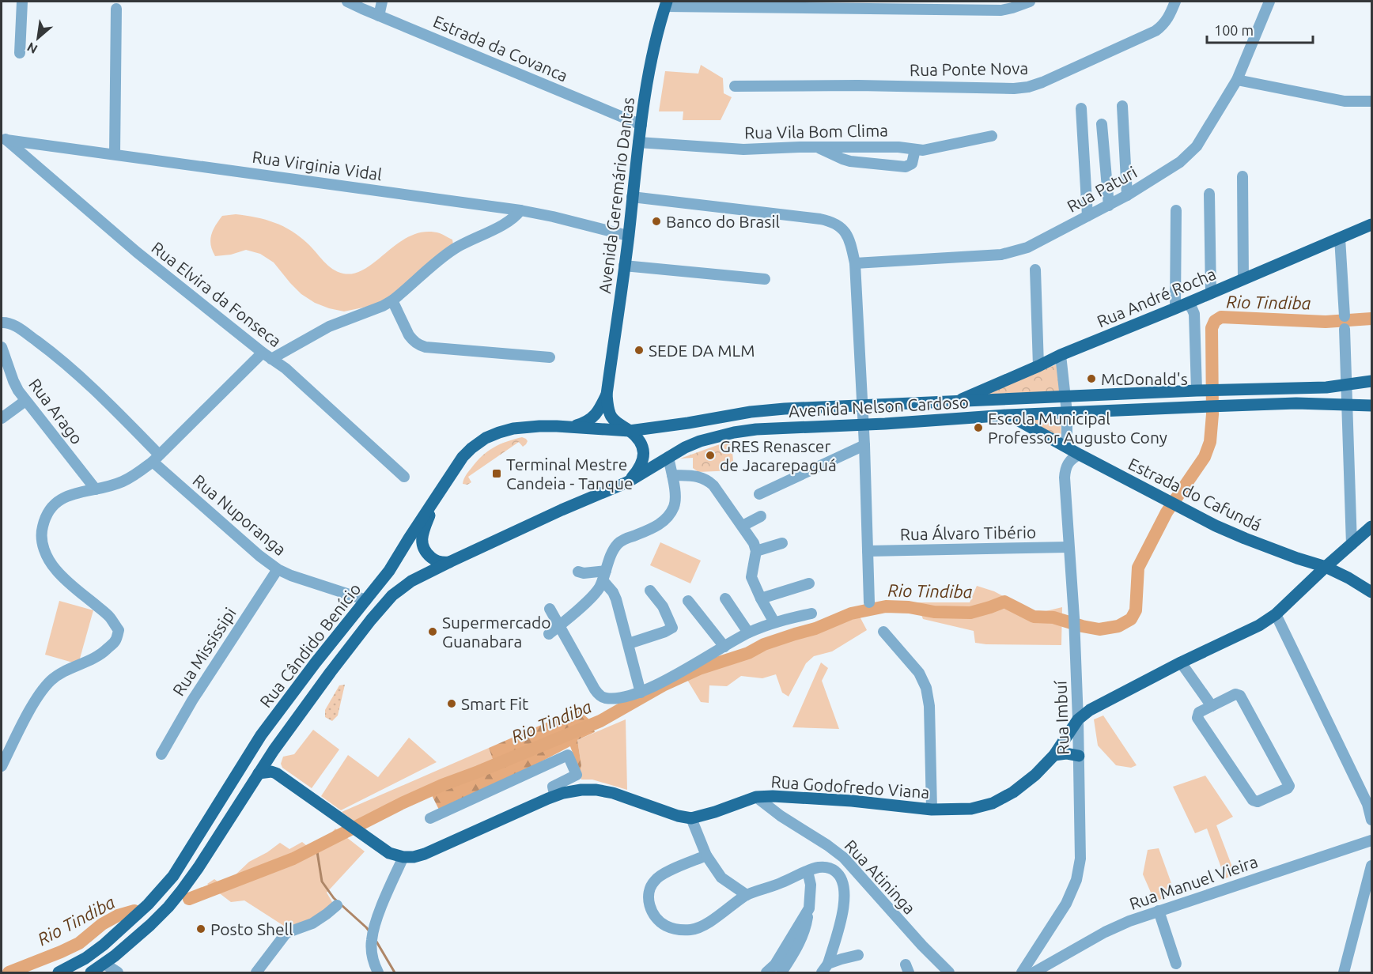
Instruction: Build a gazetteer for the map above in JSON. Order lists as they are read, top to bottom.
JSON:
{
  "streets": {
    "main road": [
      "Avenida Geremário Dantas",
      "Rua André Rocha",
      "Avenida Nelson Cardoso",
      "Estrada do Cafundá",
      "Rua Cândido Benício",
      "Rua Godofredo Viana"
    ],
    "street": [
      "Estrada da Covanca",
      "Rua Ponte Nova",
      "Rua Vila Bom Clima",
      "Rua Virginia Vidal",
      "Rua Paturi",
      "Rua Elvira da Fonseca",
      "Rua Arago",
      "Rua Nuporanga",
      "Rua Álvaro Tibério",
      "Rua Mississipi",
      "Rua Imbuí",
      "Rua Atininga",
      "Rua Manuel Vieira"
    ]
  },
  "crossings": [
    ["Estrada da Covanca", "Avenida Geremário Dantas"],
    ["Rua Vila Bom Clima", "Avenida Geremário Dantas"],
    ["Rua Virginia Vidal", "Avenida Geremário Dantas"],
    ["Rua Virginia Vidal", "Rua Elvira da Fonseca"],
    ["Avenida Geremário Dantas", "Avenida Nelson Cardoso"],
    ["Avenida Geremário Dantas", "Rua Cândido Benício"],
    ["Rua André Rocha", "Avenida Nelson Cardoso"],
    ["Avenida Nelson Cardoso", "Estrada do Cafundá"],
    ["Avenida Nelson Cardoso", "Rua Cândido Benício"],
    ["Estrada do Cafundá", "Rua Imbuí"],
    ["Estrada do Cafundá", "Rua Godofredo Viana"],
    ["Rua Nuporanga", "Rua Cândido Benício"],
    ["Rua Nuporanga", "Rua Mississipi"],
    ["Rua Álvaro Tibério", "Rua Imbuí"],
    ["Rua Imbuí", "Rua Godofredo Viana"],
    ["Rua Godofredo Viana", "Rua Atininga"]
  ],
  "water": ["Rio Tindiba"],
  "places": {
    "other": [
      "Banco do Brasil",
      "SEDE DA MLM",
      "McDonald's",
      "Escola Municipal Professor Augusto Cony",
      "GRES Renascer de Jacarepaguá",
      "Supermercado Guanabara",
      "Smart Fit",
      "Posto Shell"
    ],
    "transit": ["Terminal Mestre Candeia - Tanque"]
  },
  "scale_bar": "100 m",
  "north": "bottom left"
}
